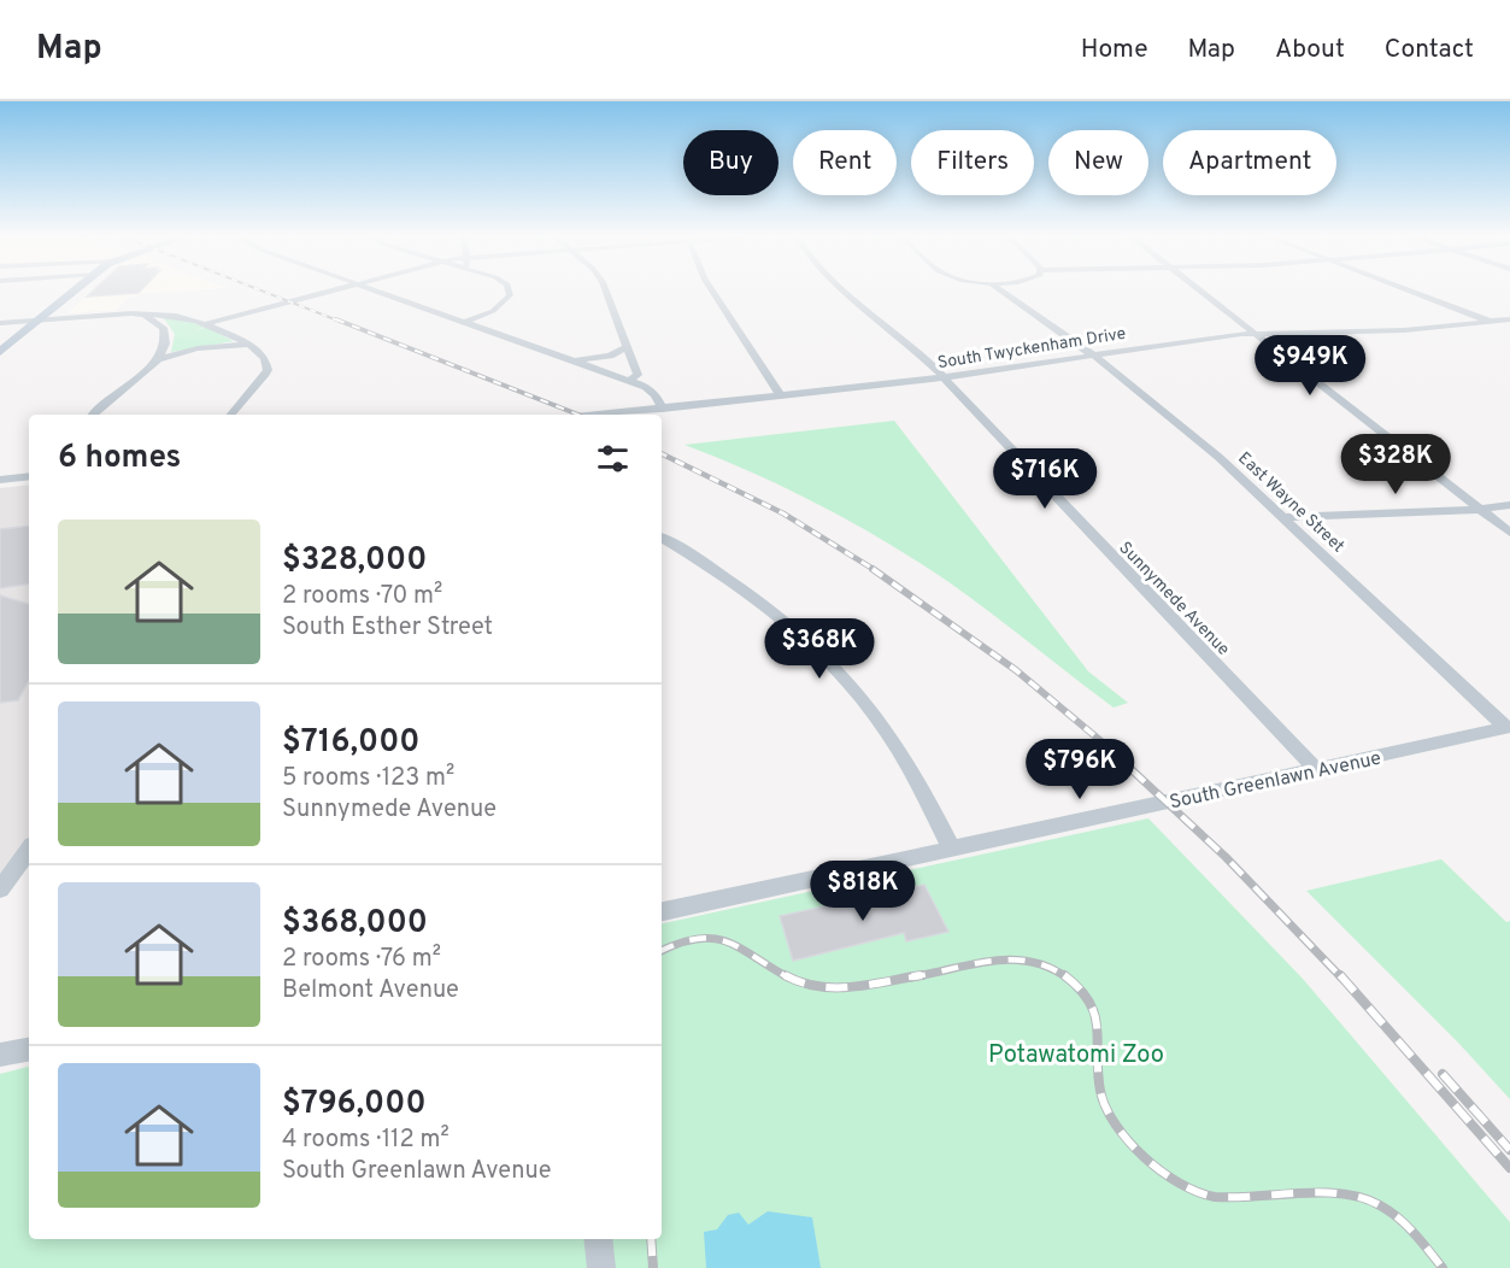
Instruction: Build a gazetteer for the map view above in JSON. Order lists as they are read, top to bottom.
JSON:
{
  "streets": {
    "street": [
      "South Twyckenham Drive",
      "East Wayne Street",
      "Sunnymede Avenue",
      "South Greenlawn Avenue"
    ]
  },
  "crossings": [
    ["South Twyckenham Drive", "East Wayne Street"],
    ["South Twyckenham Drive", "Sunnymede Avenue"],
    ["East Wayne Street", "South Greenlawn Avenue"],
    ["Sunnymede Avenue", "South Greenlawn Avenue"]
  ],
  "parks": ["Potawatomi Zoo"],
  "page": {
    "header": "Map",
    "nav": [
      "Home",
      "Map",
      "About",
      "Contact"
    ],
    "chip": [
      "Buy",
      "Rent",
      "Filters",
      "New",
      "Apartment"
    ],
    "price": [
      "$949K",
      "$328K",
      "$716K",
      "$368K",
      "$796K",
      "$818K"
    ],
    "heading": "6 homes",
    "list": [
      {
        "name": "$328,000",
        "note": "2 rooms · 70 m² · South Esther Street"
      },
      {
        "name": "$716,000",
        "note": "5 rooms · 123 m² · Sunnymede Avenue"
      },
      {
        "name": "$368,000",
        "note": "2 rooms · 76 m² · Belmont Avenue"
      },
      {
        "name": "$796,000",
        "note": "4 rooms · 112 m² · South Greenlawn Avenue"
      }
    ]
  }
}
